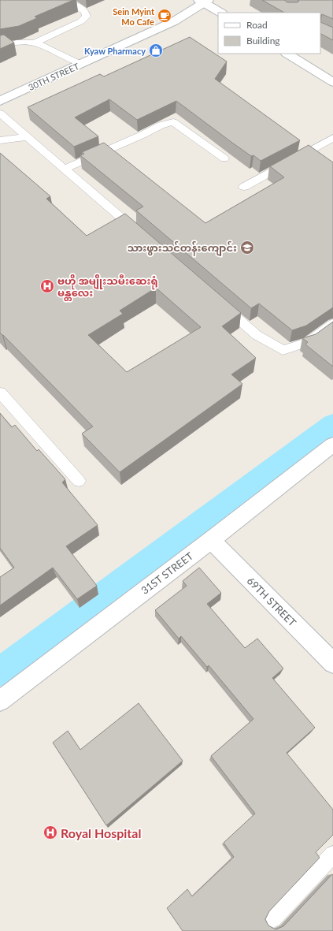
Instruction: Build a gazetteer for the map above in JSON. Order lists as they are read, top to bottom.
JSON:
{
  "streets": {
    "street": ["30TH STREET", "31ST STREET", "69TH STREET"]
  },
  "crossings": [
    ["31ST STREET", "69TH STREET"]
  ],
  "places": {
    "cafe": ["Sein Myint Mo Cafe"],
    "shop": ["Kyaw Pharmacy"],
    "school or university": ["သားဖွားသင်တန်းကျောင်း"],
    "hospital": ["ဗဟို အမျိုးသမီးဆေးရုံ မန္တလေး", "Royal Hospital"]
  },
  "legend": ["Road", "Building"]
}
